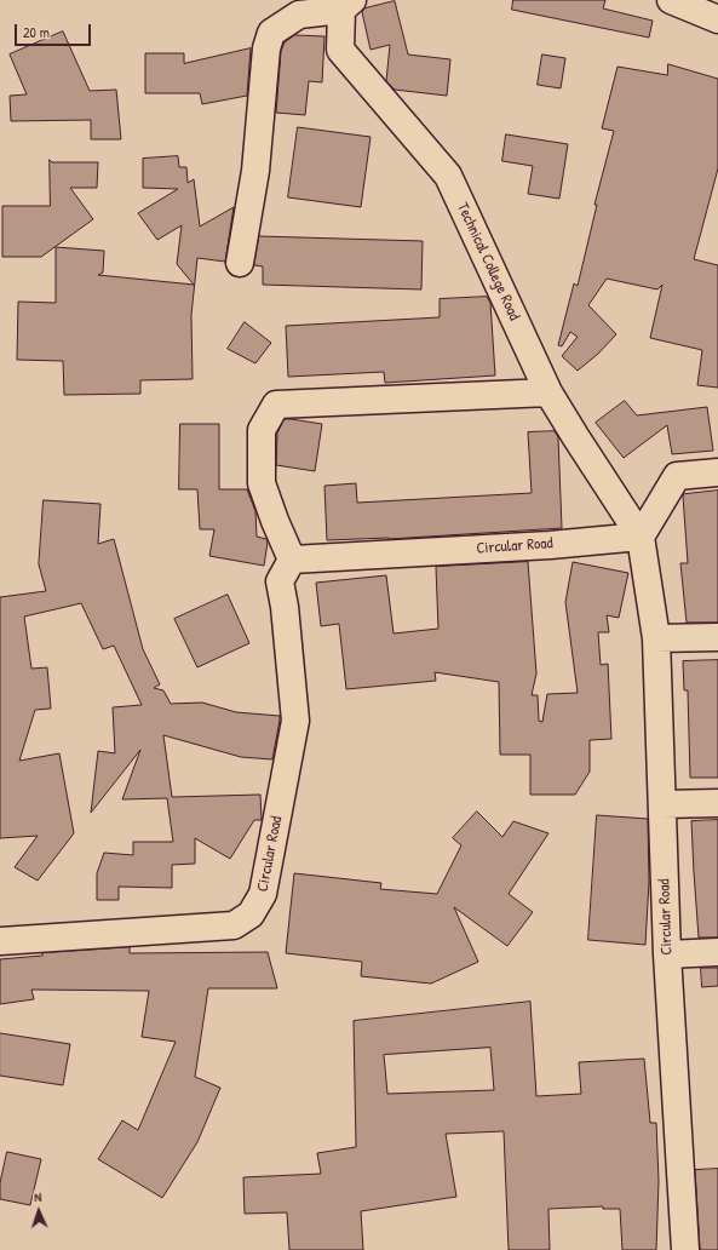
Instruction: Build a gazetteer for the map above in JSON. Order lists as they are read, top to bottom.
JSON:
{
  "streets": {
    "street": ["Technical College Road", "Circular Road"]
  },
  "crossings": [
    ["Technical College Road", "Circular Road"]
  ],
  "scale_bar": "20 m",
  "north": "top"
}
